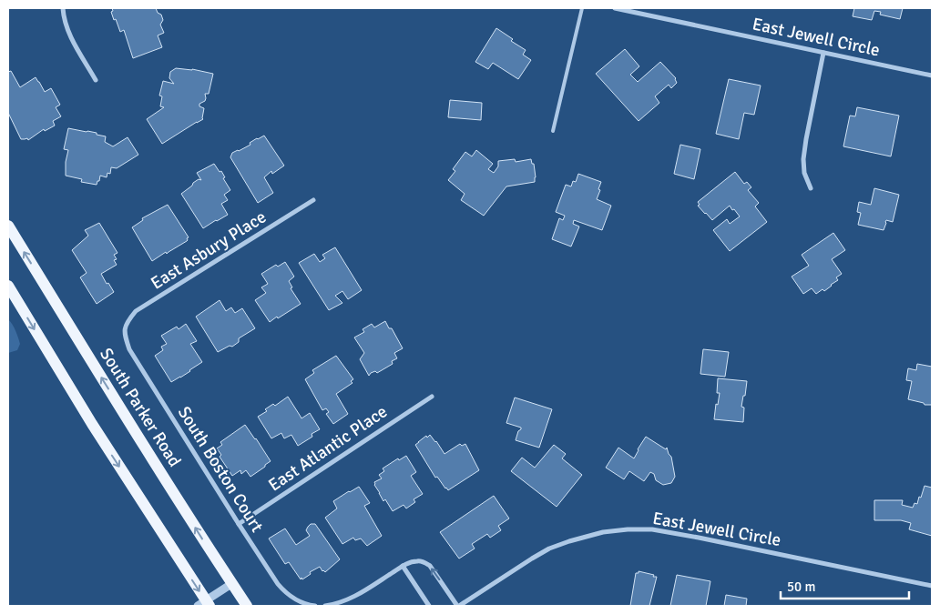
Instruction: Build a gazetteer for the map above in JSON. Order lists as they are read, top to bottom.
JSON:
{
  "streets": {
    "main road": ["South Parker Road"],
    "street": [
      "East Jewell Circle",
      "East Asbury Place",
      "East Atlantic Place",
      "South Boston Court"
    ]
  },
  "crossings": [
    ["East Asbury Place", "South Boston Court"],
    ["East Atlantic Place", "South Boston Court"]
  ],
  "scale_bar": "50 m"
}
